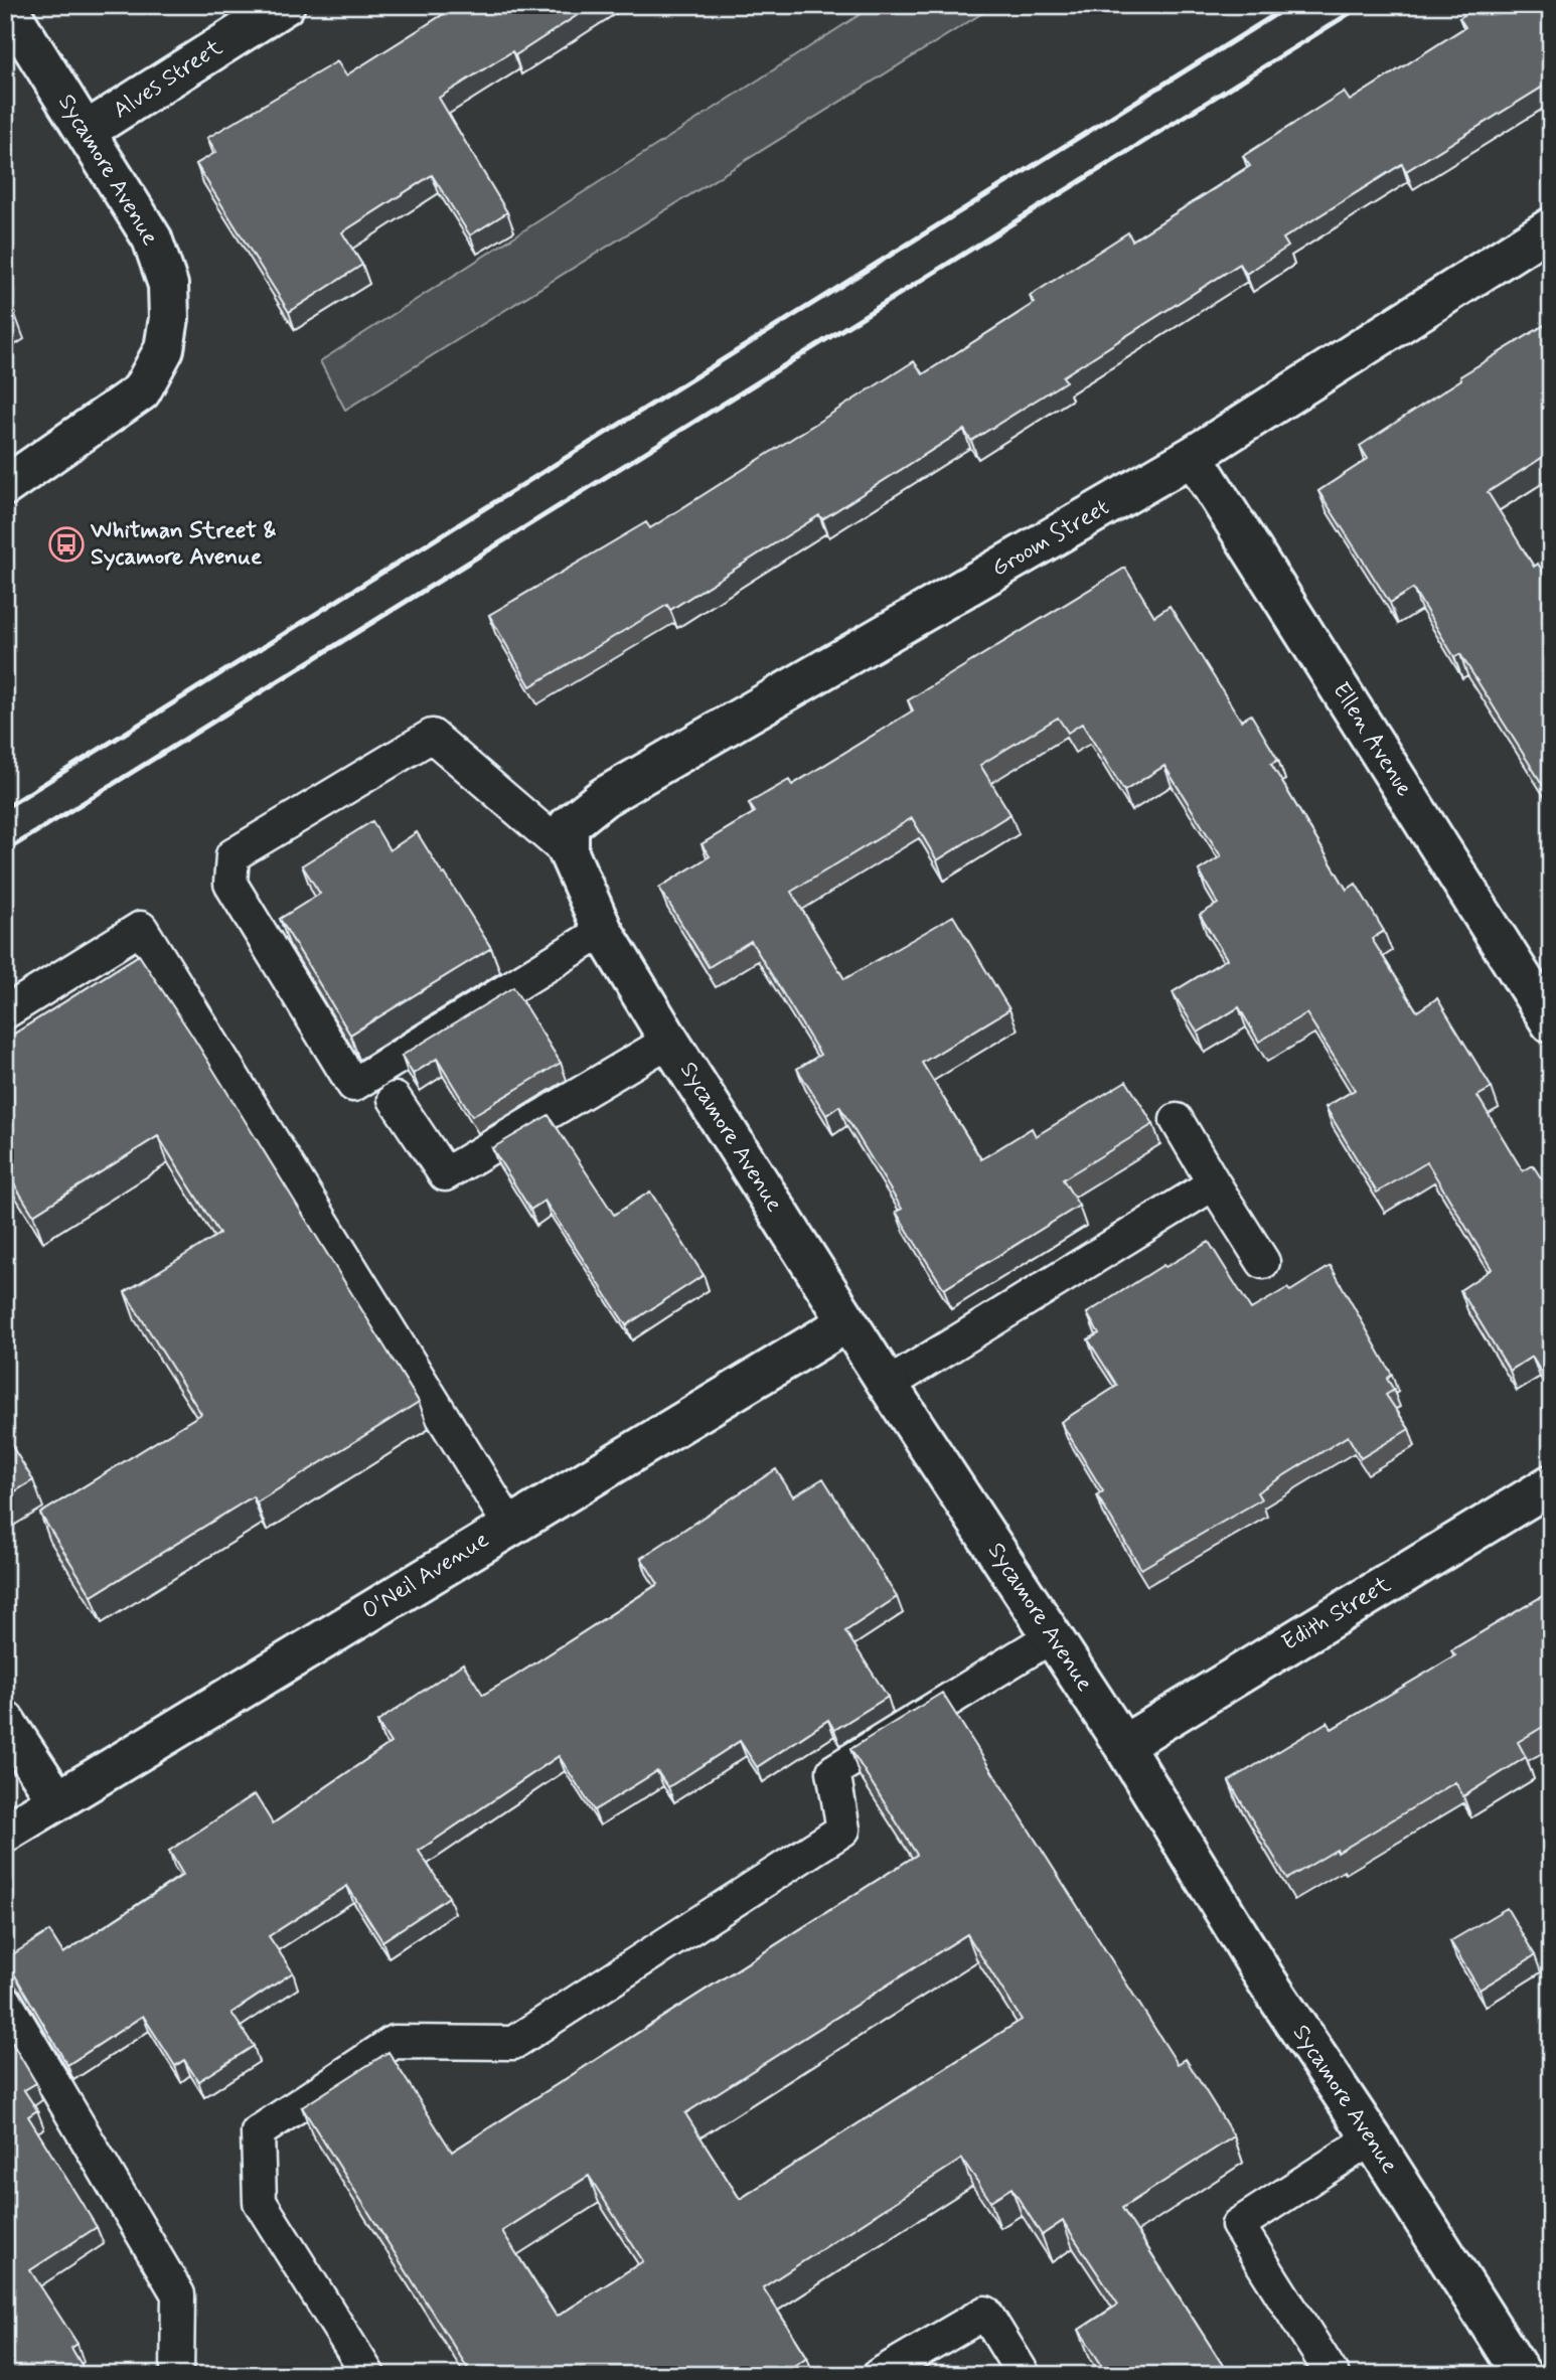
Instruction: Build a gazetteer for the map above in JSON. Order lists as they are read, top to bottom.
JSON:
{
  "streets": {
    "street": [
      "Alves Street",
      "Sycamore Avenue",
      "Groom Street",
      "Ellen Avenue",
      "O'Neil Avenue",
      "Edith Street"
    ]
  },
  "crossings": [
    ["Alves Street", "Sycamore Avenue"],
    ["Sycamore Avenue", "Groom Street"],
    ["Sycamore Avenue", "O'Neil Avenue"],
    ["Sycamore Avenue", "Edith Street"],
    ["Groom Street", "Ellen Avenue"]
  ],
  "places": {
    "bus stop": ["Whitman Street & Sycamore Avenue"]
  }
}
